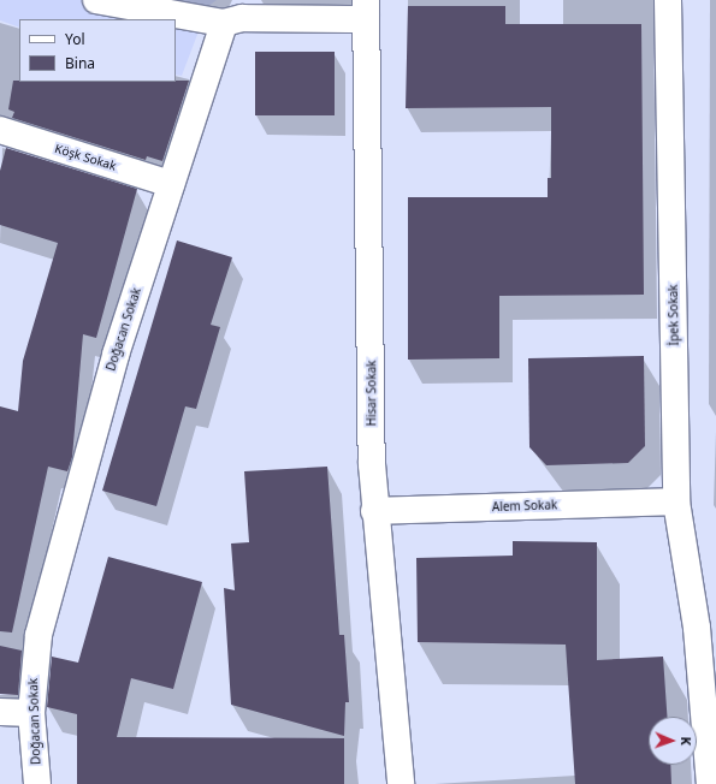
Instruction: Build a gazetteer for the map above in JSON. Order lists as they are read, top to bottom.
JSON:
{
  "streets": {
    "street": [
      "Köşk Sokak",
      "İpek Sokak",
      "Doğacan Sokak",
      "Hisar Sokak",
      "Alem Sokak"
    ]
  },
  "crossings": [
    ["Köşk Sokak", "Doğacan Sokak"],
    ["İpek Sokak", "Alem Sokak"],
    ["Hisar Sokak", "Alem Sokak"]
  ],
  "legend": ["Yol", "Bina"],
  "north": "right"
}
